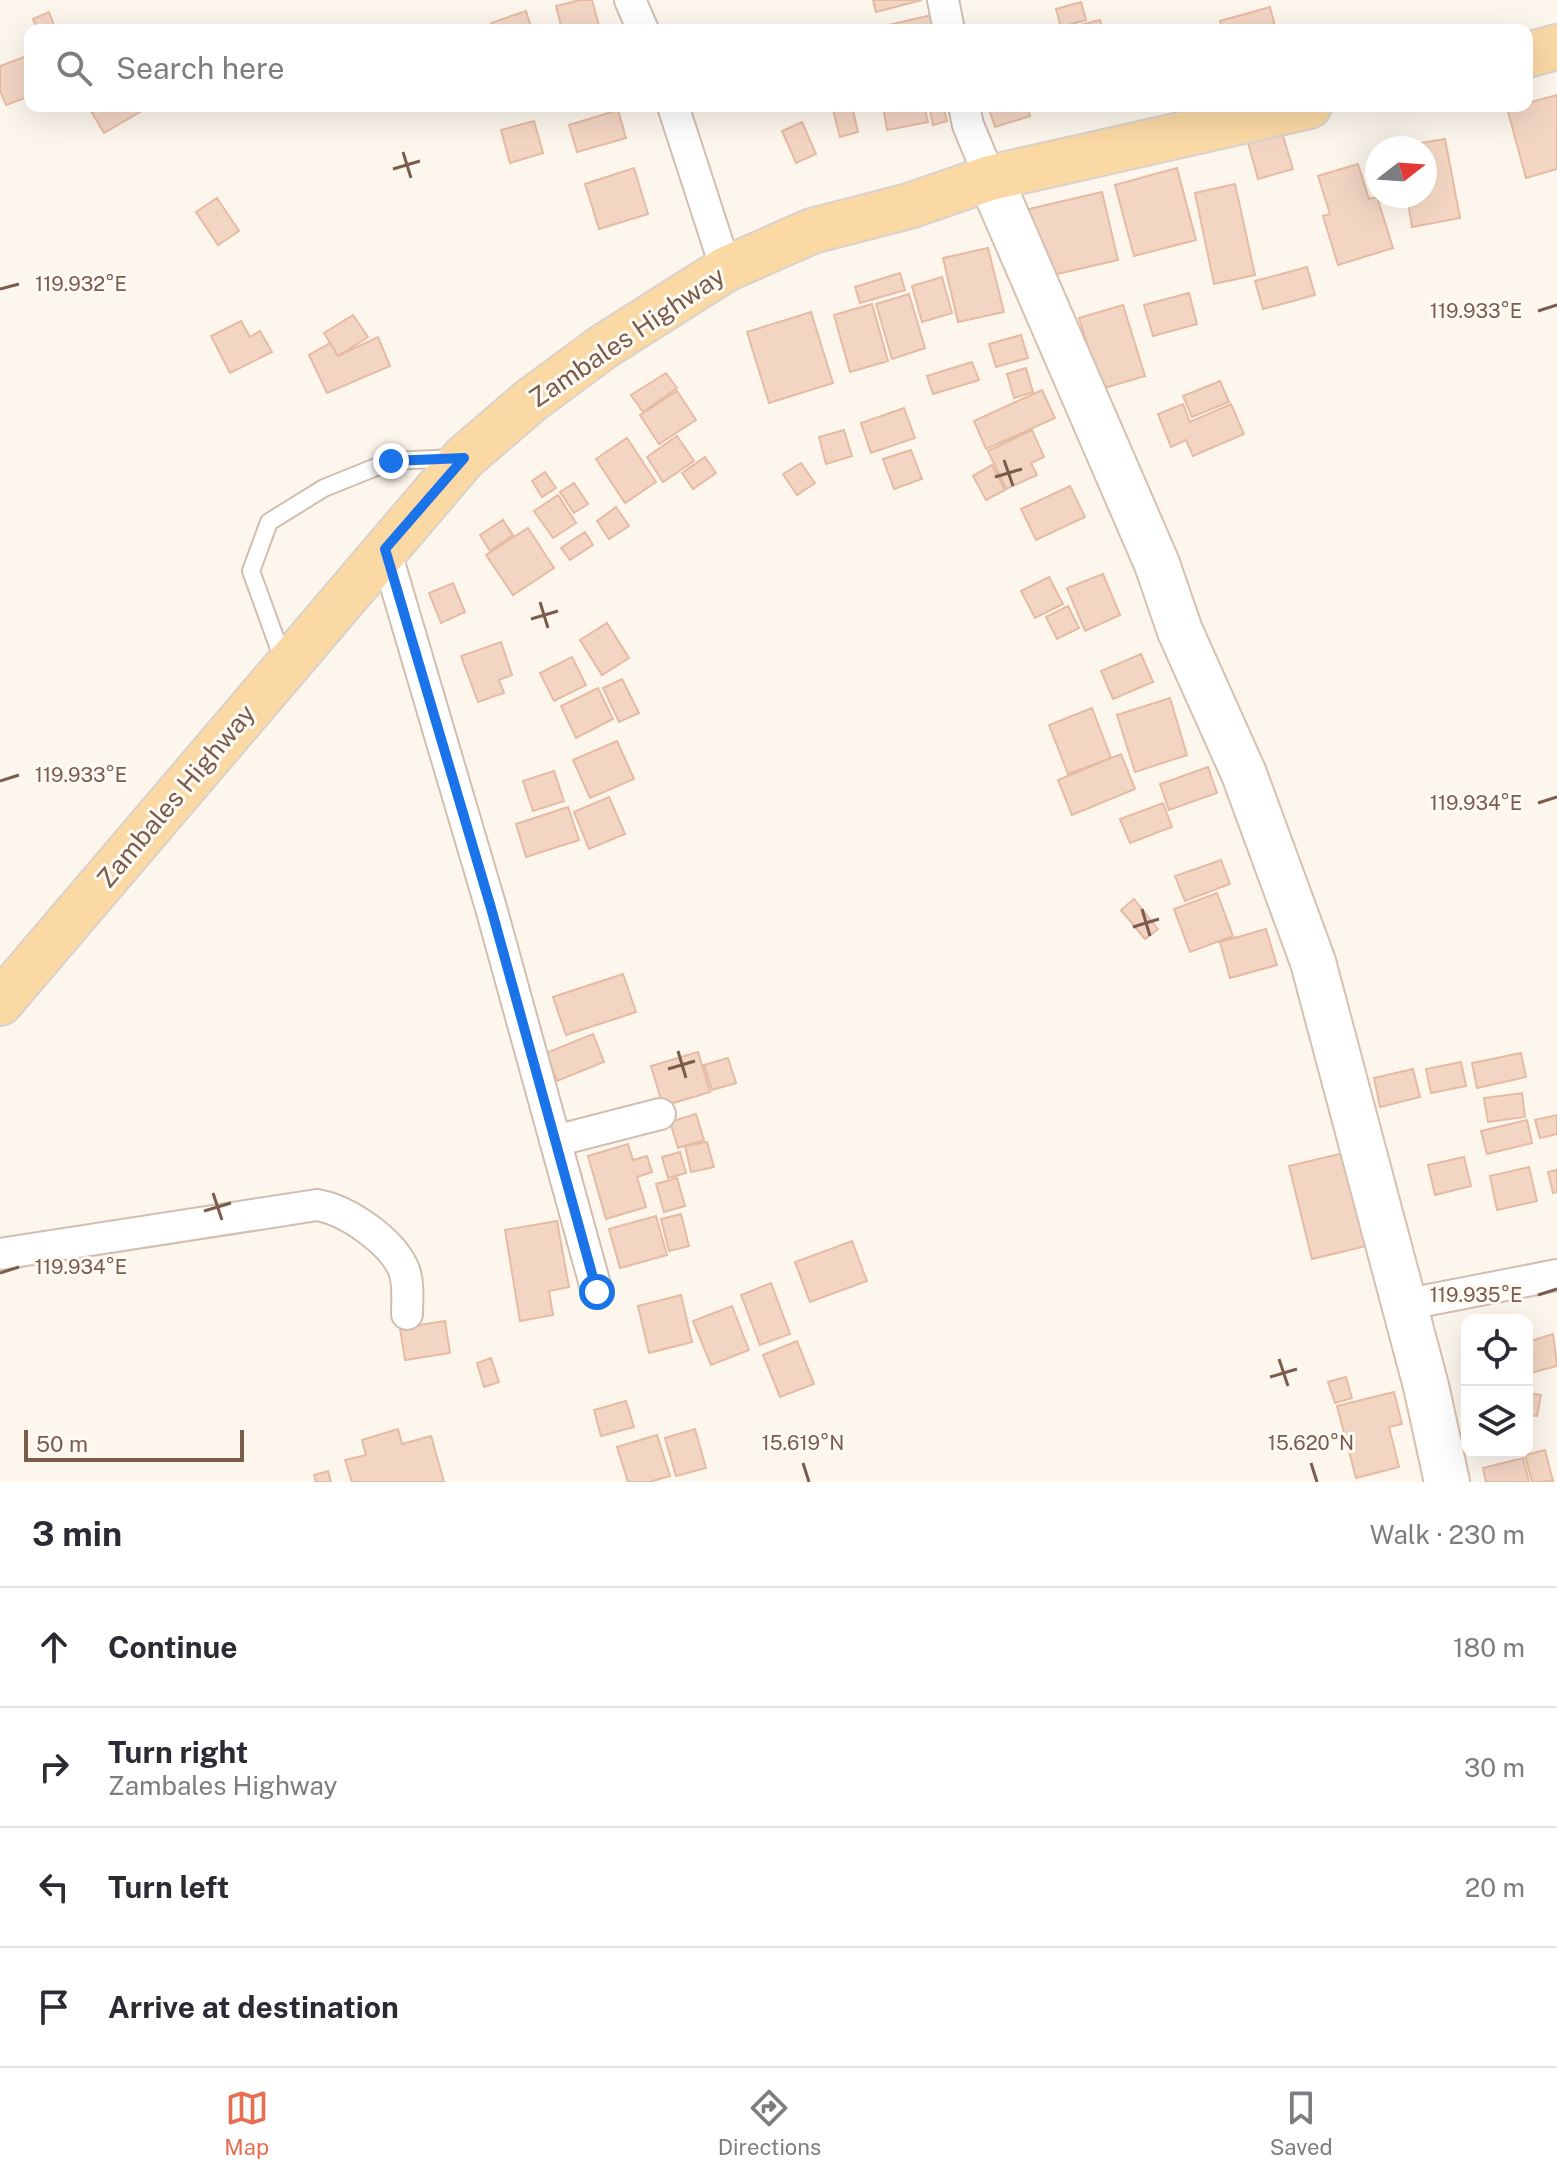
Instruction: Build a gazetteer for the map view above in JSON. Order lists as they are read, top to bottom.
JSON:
{
  "streets": {
    "main road": ["Zambales Highway"]
  },
  "scale_bar": "50 m",
  "north": "right",
  "page": {
    "search": "Search here",
    "scale": "50 m",
    "heading": ["3 min", "Walk · 230 m"],
    "list": [
      ["Continue", "180 m"],
      ["Turn right", "Zambales Highway", "30 m"],
      ["Turn left", "20 m"],
      "Arrive at destination"
    ],
    "nav": ["Map", "Directions", "Saved"]
  },
  "coordinates": [
    "119.932°E",
    "119.933°E",
    "119.934°E",
    "119.935°E",
    "15.619°N",
    "15.620°N"
  ]
}
